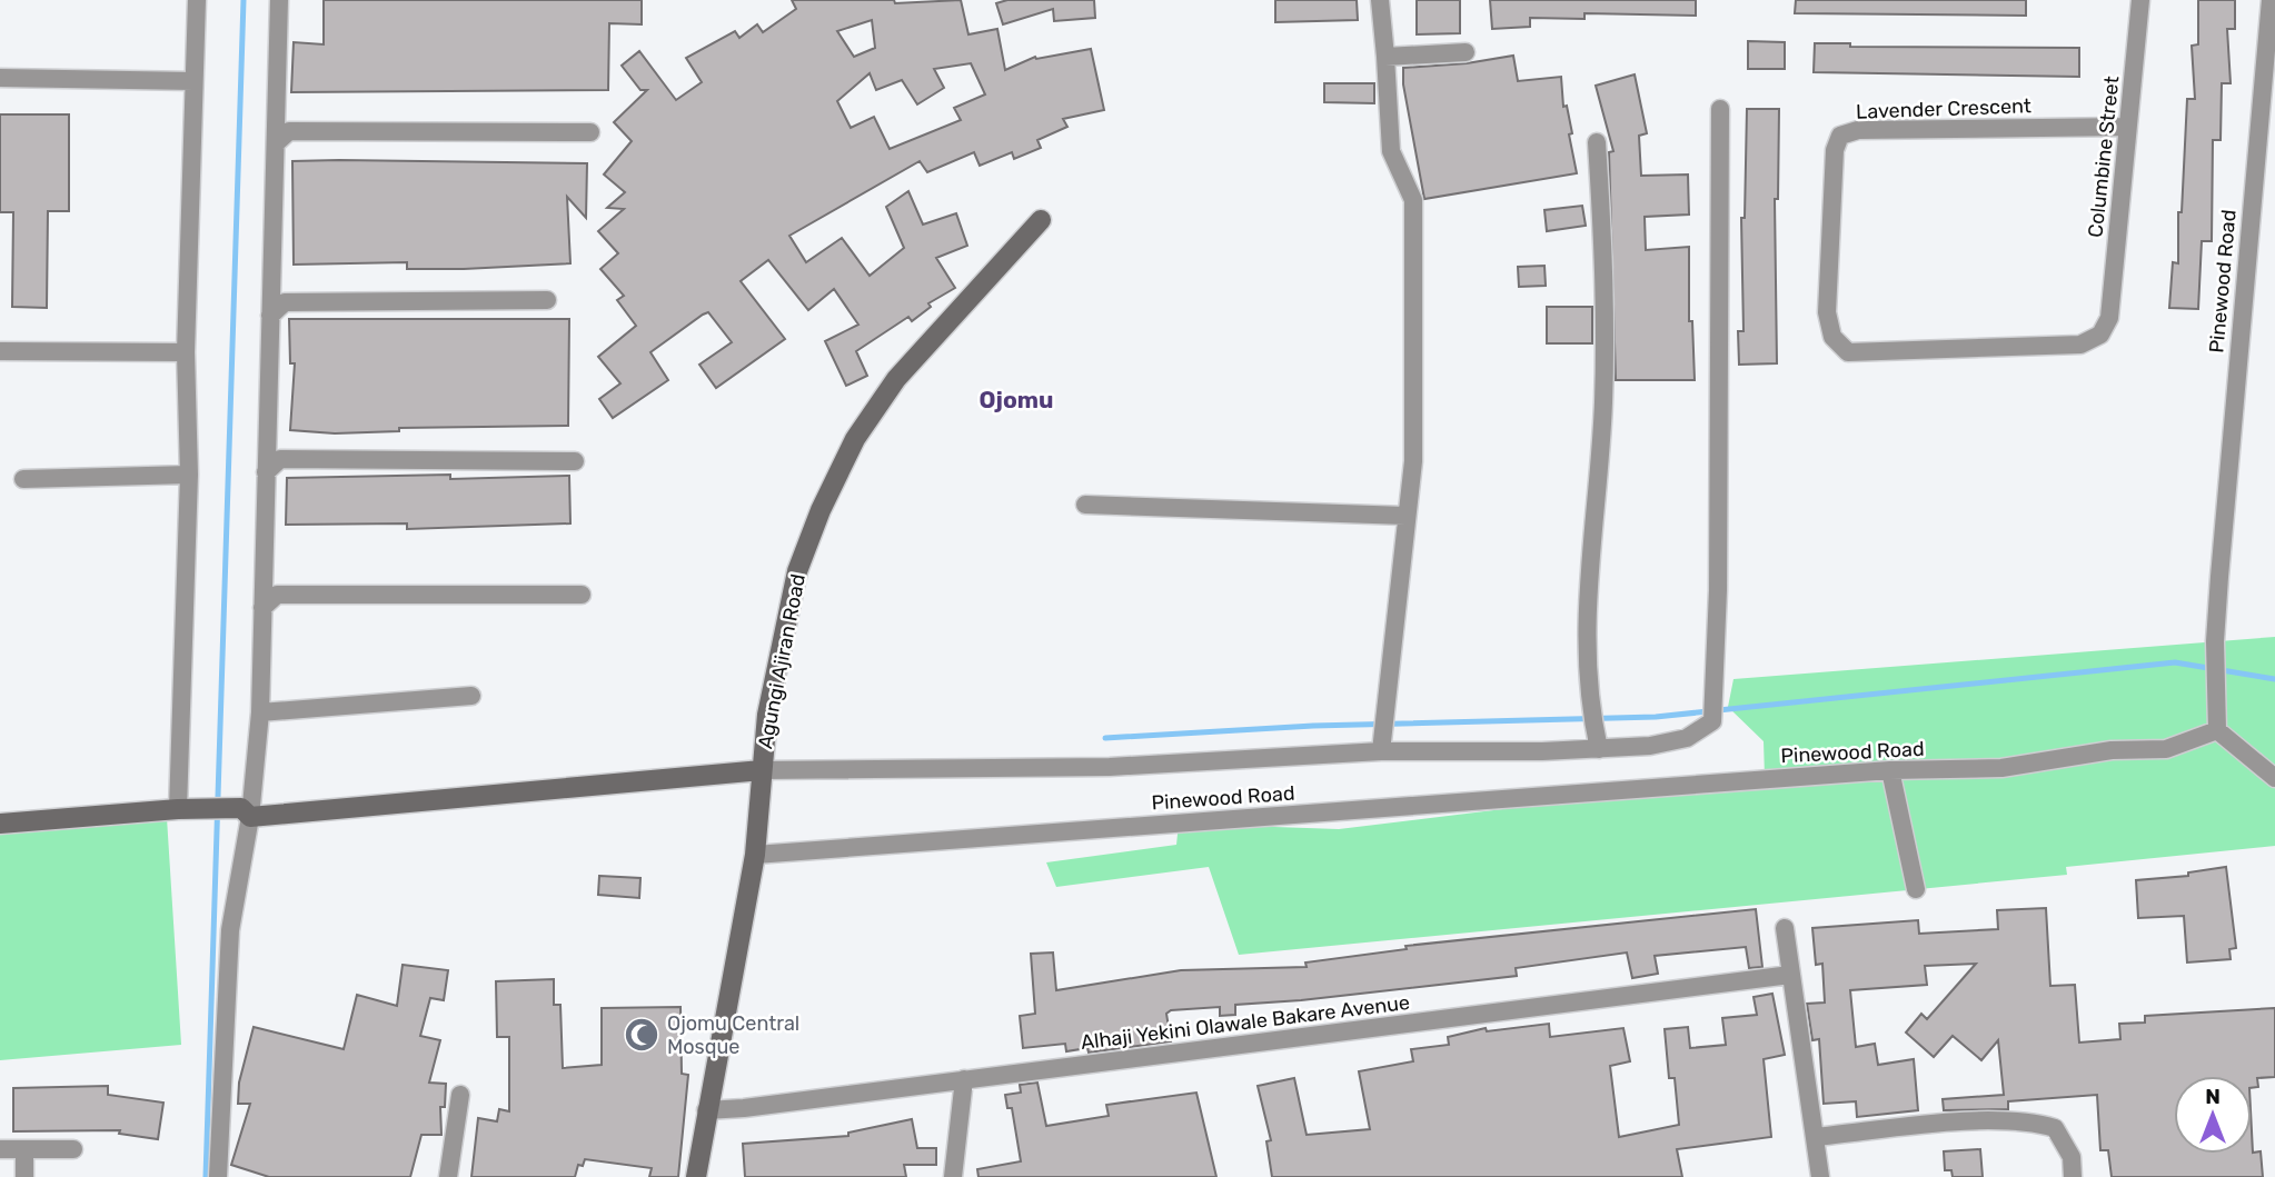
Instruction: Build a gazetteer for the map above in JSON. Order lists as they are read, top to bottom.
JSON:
{
  "streets": {
    "street": [
      "Lavender Crescent",
      "Columbine Street",
      "Pinewood Road",
      "Agungi Ajiran Road",
      "Alhaji Yekini Olawale Bakare Avenue"
    ]
  },
  "crossings": [
    ["Lavender Crescent", "Columbine Street"],
    ["Pinewood Road", "Agungi Ajiran Road"],
    ["Agungi Ajiran Road", "Alhaji Yekini Olawale Bakare Avenue"]
  ],
  "districts": ["Ojomu"],
  "places": {
    "mosque": ["Ojomu Central Mosque"]
  },
  "north": "top"
}
